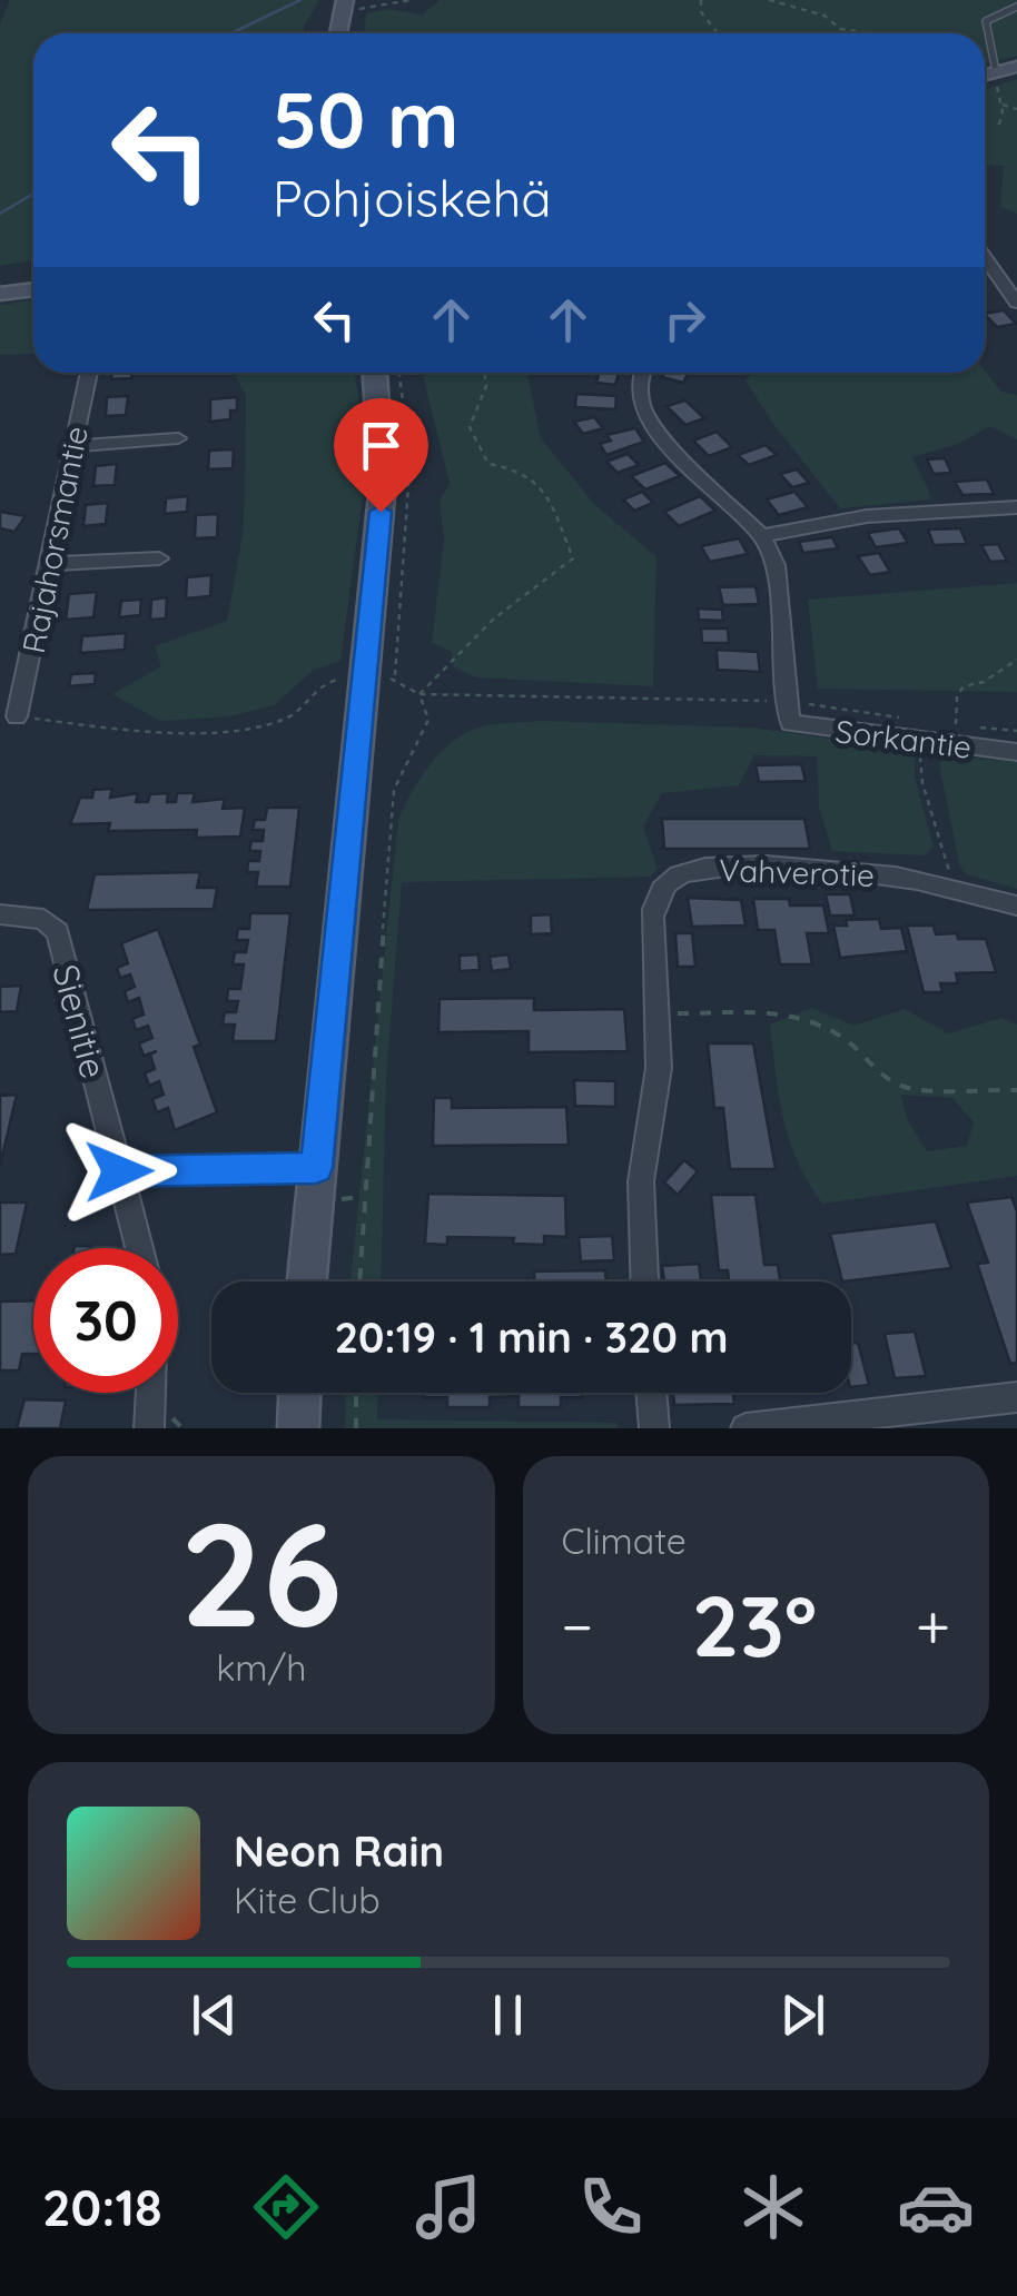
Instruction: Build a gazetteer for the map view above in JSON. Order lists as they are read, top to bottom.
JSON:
{
  "streets": {
    "street": [
      "Rajahorsmantie",
      "Sorkantie",
      "Vahverotie",
      "Sienitie"
    ]
  },
  "page": {
    "turn": ["50 m", "Pohjoiskehä"],
    "limit": "30",
    "trip": "20:19 · 1 min · 320 m",
    "tile": [
      ["26", "km/h"],
      "Climate"
    ],
    "heat": ["−", "23°", "+"],
    "song": ["Neon Rain", "Kite Club"],
    "tabs": "20:18"
  }
}
